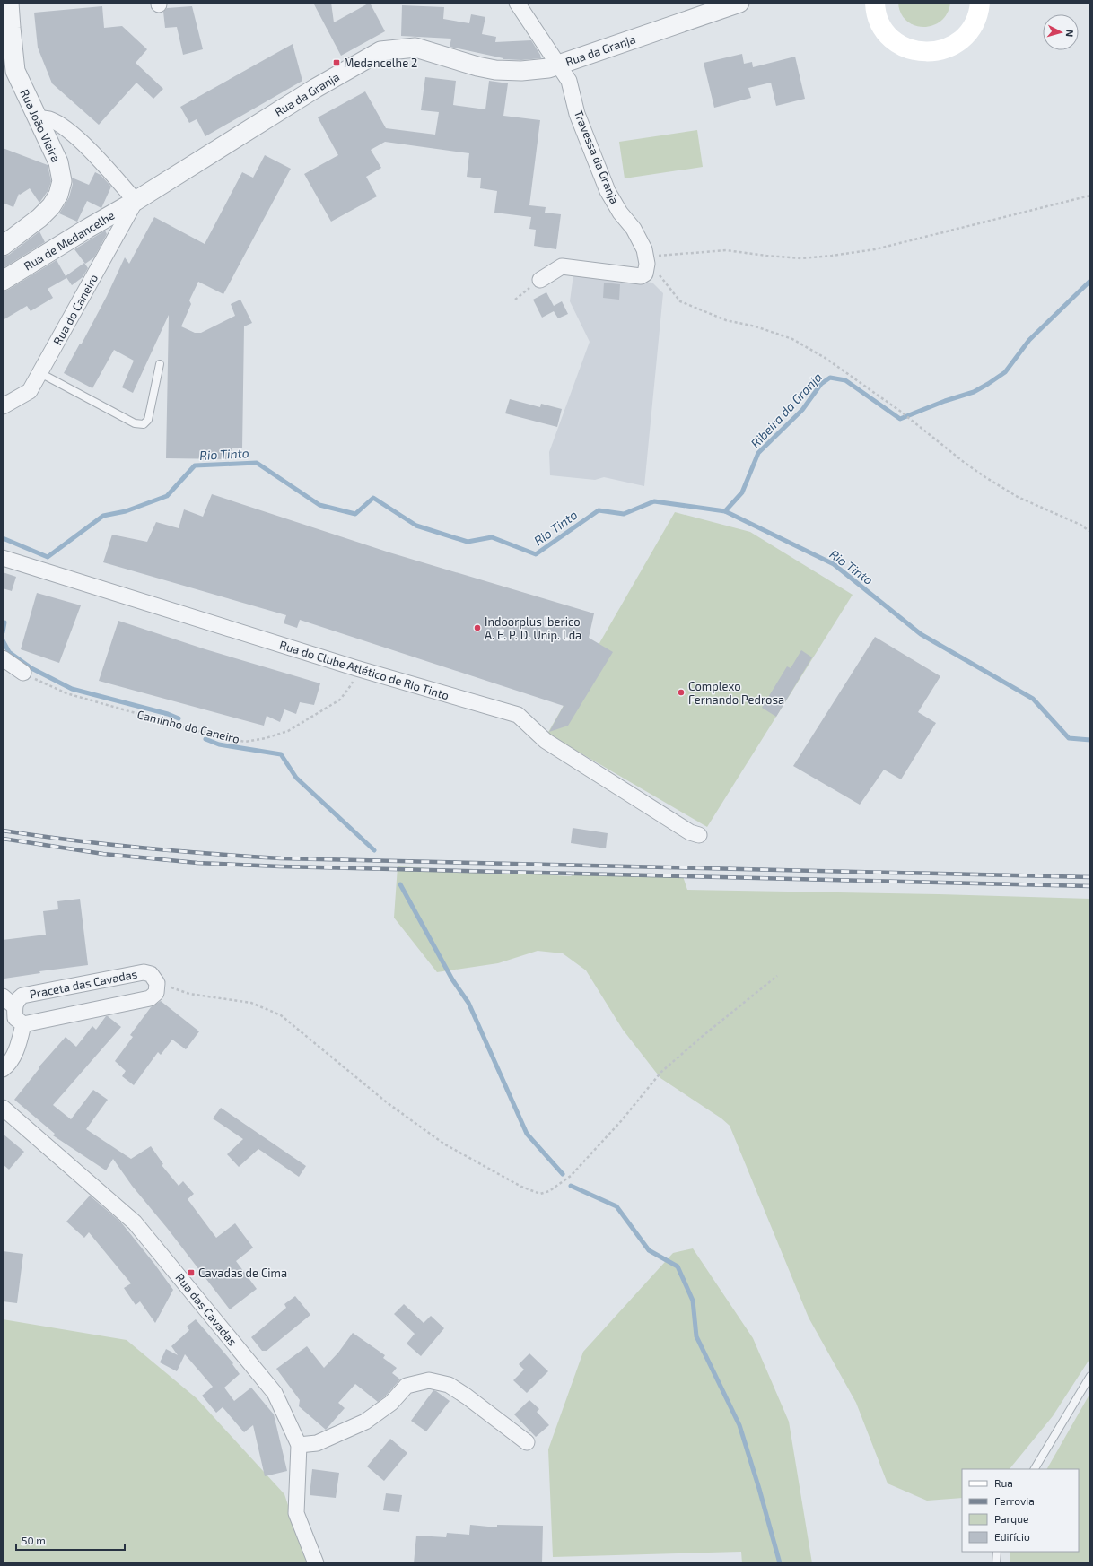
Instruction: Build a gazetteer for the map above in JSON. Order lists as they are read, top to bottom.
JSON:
{
  "streets": {
    "street": [
      "Rua da Granja",
      "Rua João Vieira",
      "Travessa da Granja",
      "Rua de Medancelhe",
      "Rua do Caneiro",
      "Rua do Clube Atlético de Rio Tinto",
      "Praceta das Cavadas",
      "Rua das Cavadas"
    ],
    "path": ["Caminho do Caneiro"]
  },
  "crossings": [
    ["Rua da Granja", "Travessa da Granja"],
    ["Rua da Granja", "Rua de Medancelhe"],
    ["Rua da Granja", "Rua do Caneiro"],
    ["Rua de Medancelhe", "Rua do Caneiro"],
    ["Rua do Clube Atlético de Rio Tinto", "Caminho do Caneiro"]
  ],
  "water": ["Ribeira da Granja", "Rio Tinto"],
  "places": {
    "transit": ["Medancelhe 2", "Cavadas de Cima"],
    "other": ["Indoorplus Iberico A. E. P. D. Unip. Lda", "Complexo Fernando Pedrosa"]
  },
  "legend": [
    "Rua",
    "Ferrovia",
    "Parque",
    "Edifício"
  ],
  "scale_bar": "50 m",
  "north": "right"
}
